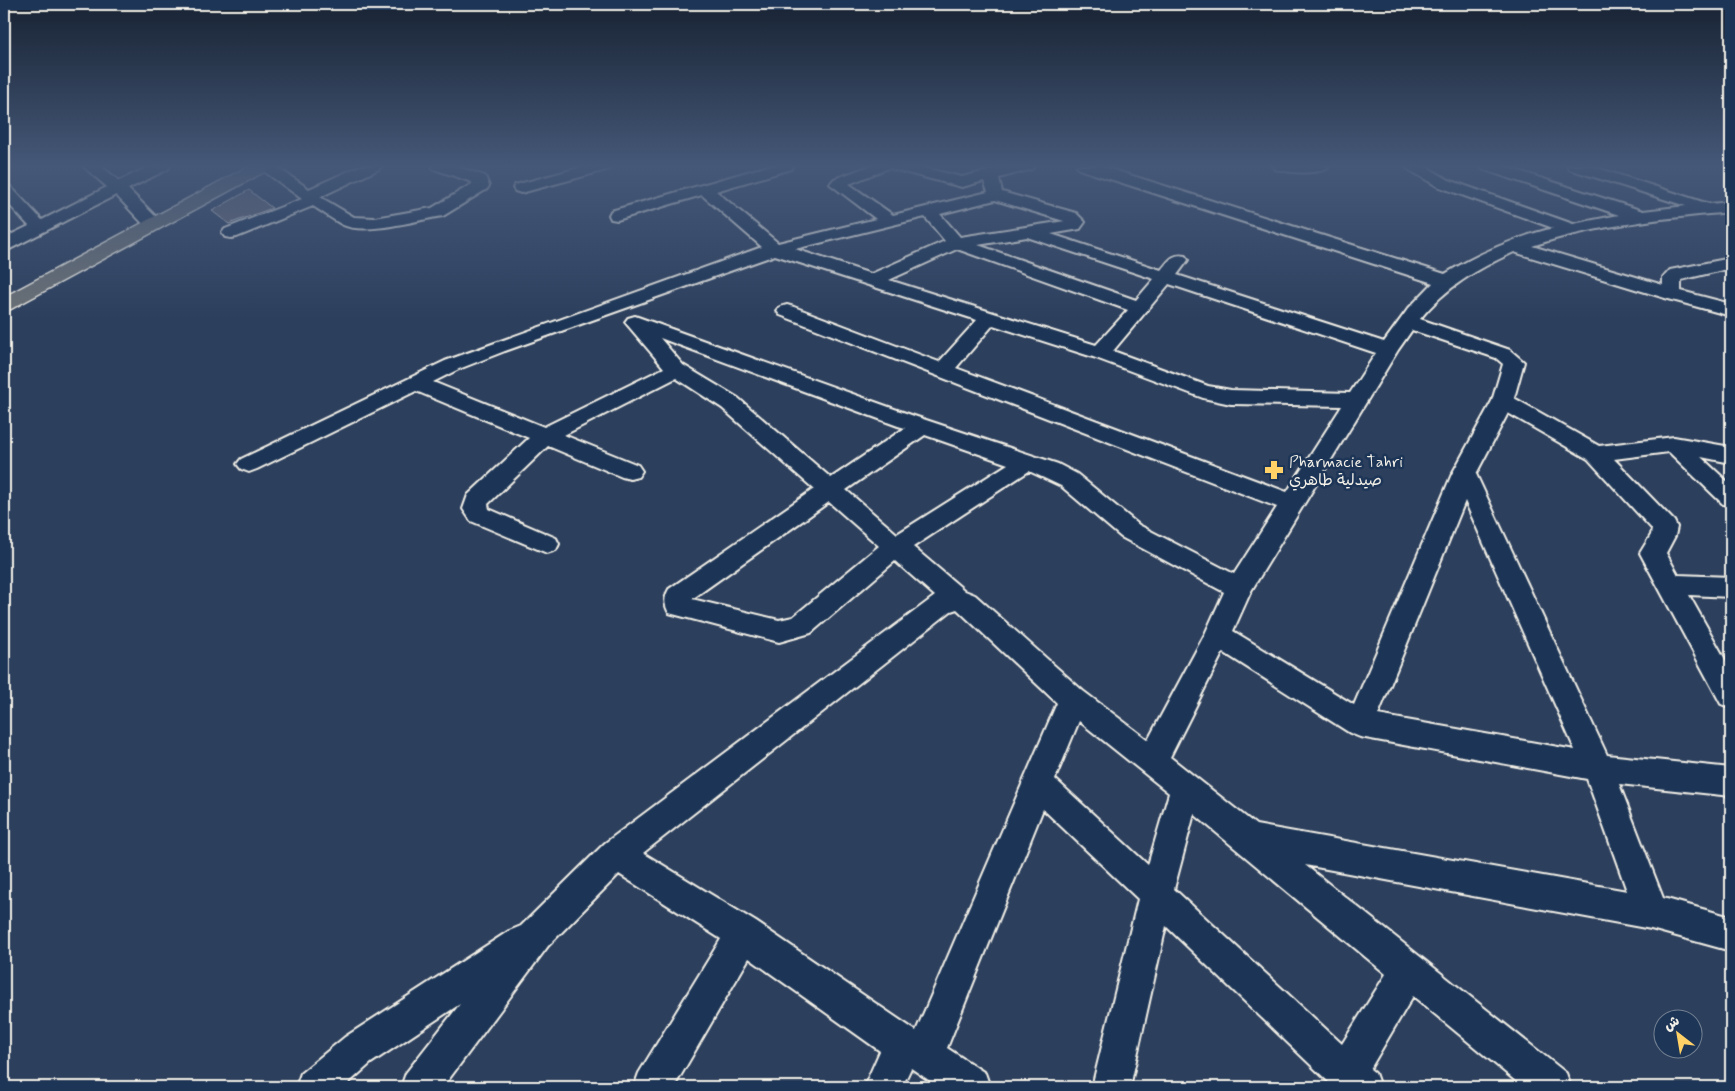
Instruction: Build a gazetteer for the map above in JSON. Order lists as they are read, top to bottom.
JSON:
{
  "places": {
    "pharmacy": ["Pharmacie Tahri صيدلية طاهري"]
  },
  "north": "top left"
}
